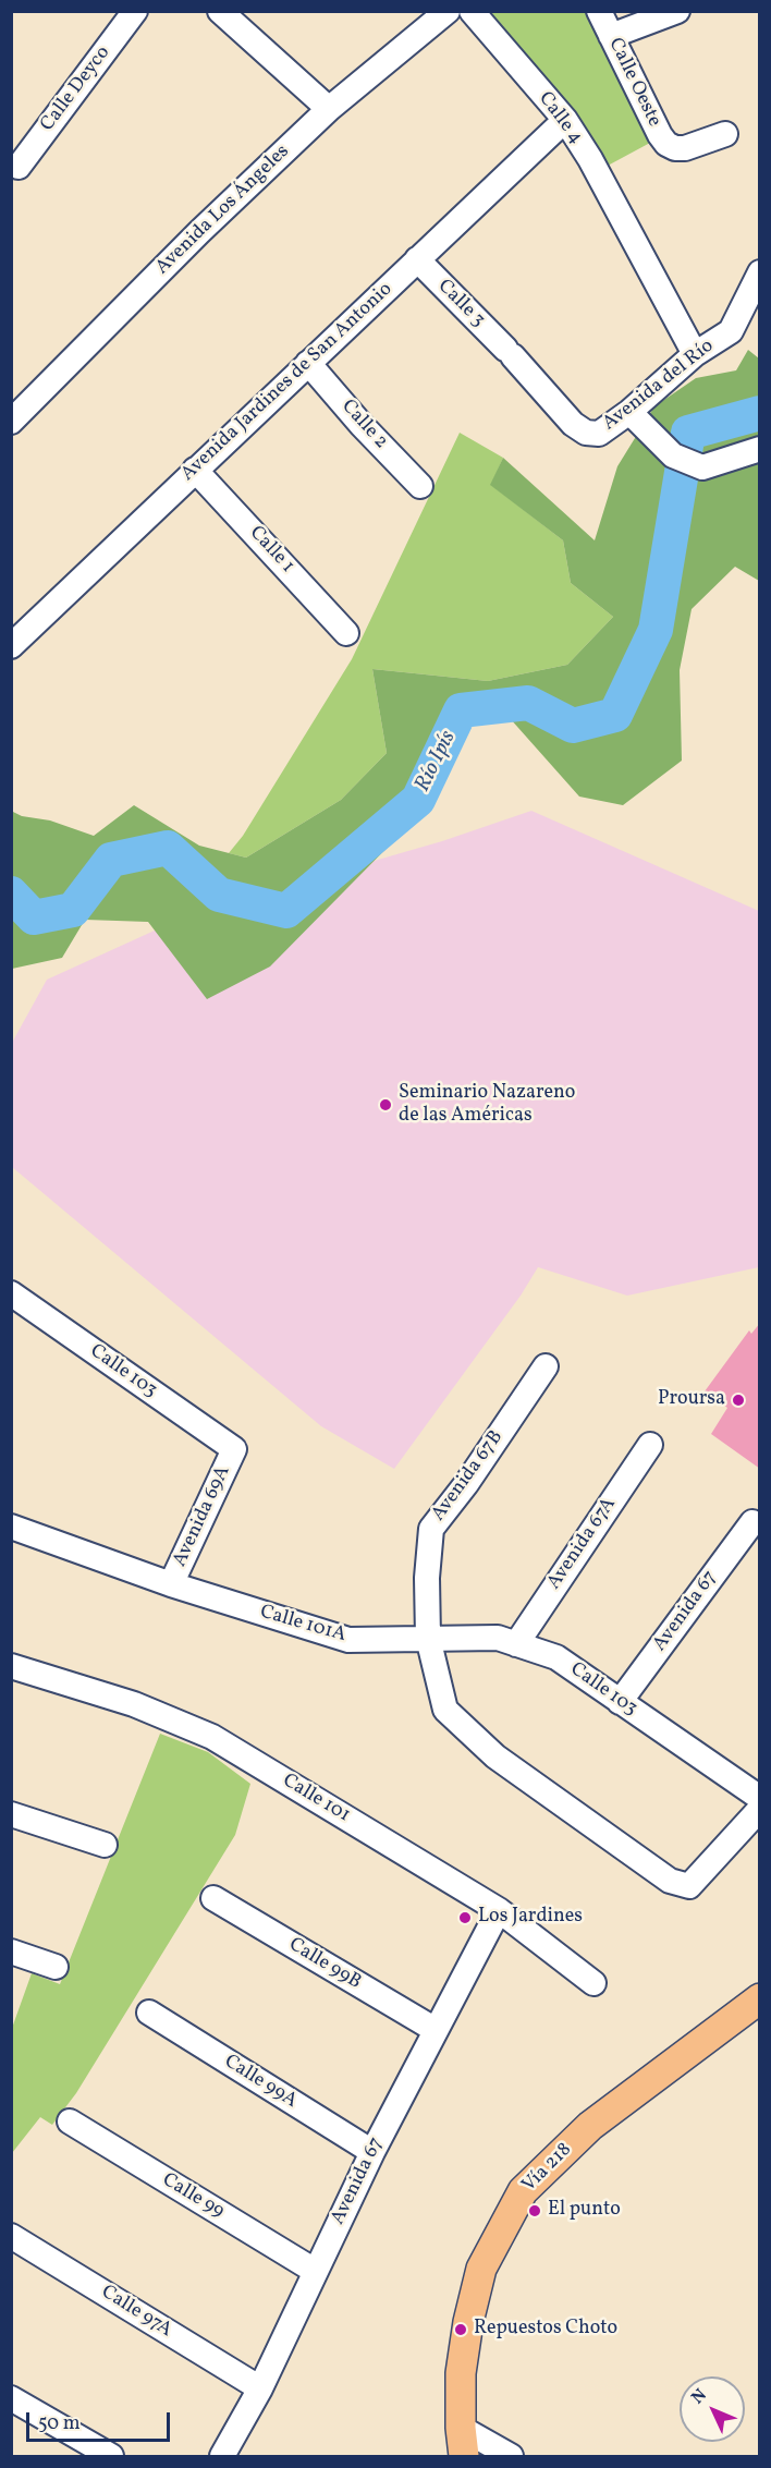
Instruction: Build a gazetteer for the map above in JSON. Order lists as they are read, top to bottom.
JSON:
{
  "streets": {
    "main road": ["Vía 218"],
    "street": [
      "Calle Oeste",
      "Calle Deyco",
      "Calle 4",
      "Avenida Los Ángeles",
      "Calle 3",
      "Avenida Jardines de San Antonio",
      "Avenida del Río",
      "Calle 2",
      "Calle 1",
      "Calle 103",
      "Avenida 67B",
      "Avenida 69A",
      "Avenida 67A",
      "Avenida 67",
      "Calle 101A",
      "Calle 101",
      "Calle 99B",
      "Calle 99A",
      "Calle 99",
      "Calle 97A"
    ]
  },
  "crossings": [
    ["Calle 4", "Avenida Jardines de San Antonio"],
    ["Calle 4", "Avenida del Río"],
    ["Calle 3", "Avenida Jardines de San Antonio"],
    ["Calle 3", "Avenida del Río"],
    ["Avenida Jardines de San Antonio", "Calle 2"],
    ["Avenida Jardines de San Antonio", "Calle 1"],
    ["Calle 103", "Avenida 67B"],
    ["Calle 103", "Avenida 69A"],
    ["Calle 103", "Avenida 67A"],
    ["Calle 103", "Avenida 67"],
    ["Calle 103", "Calle 101A"],
    ["Avenida 67B", "Calle 101A"],
    ["Avenida 69A", "Calle 101A"],
    ["Avenida 67", "Calle 101"],
    ["Avenida 67", "Calle 99B"],
    ["Avenida 67", "Calle 99A"],
    ["Avenida 67", "Calle 99"],
    ["Avenida 67", "Calle 97A"]
  ],
  "water": ["Río Ipís"],
  "places": [
    "Seminario Nazareno de las Américas",
    "Proursa",
    "Los Jardines",
    "El punto",
    "Repuestos Choto"
  ],
  "scale_bar": "50 m",
  "north": "top left"
}
